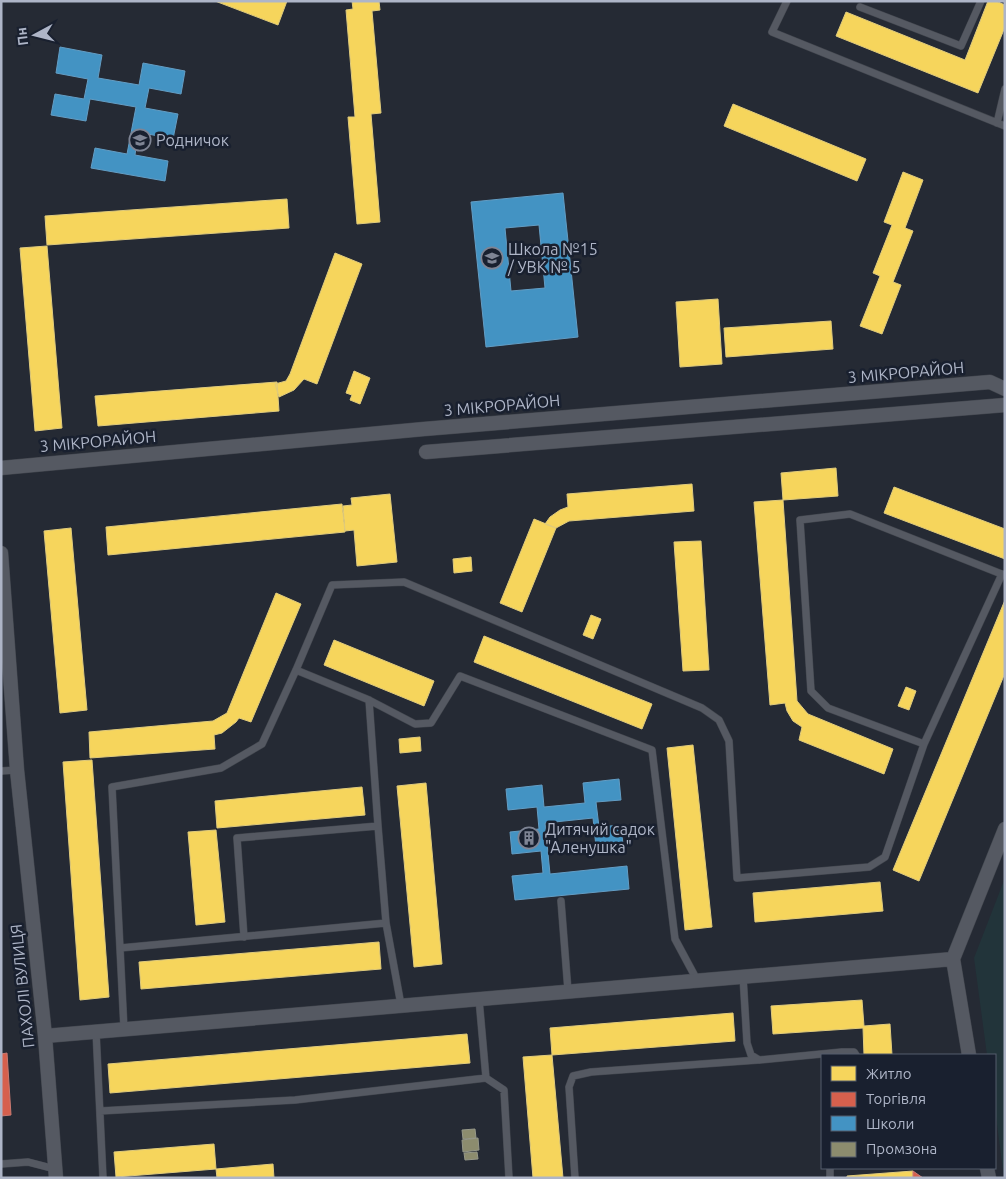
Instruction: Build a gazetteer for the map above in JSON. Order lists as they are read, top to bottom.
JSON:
{
  "streets": {
    "street": ["3 МІКРОРАЙОН", "ПАХОЛІ ВУЛИЦЯ"]
  },
  "places": {
    "school or university": ["Родничок", "Школа №15 / УВК № 5"],
    "building": ["Дитячий садок \"Аленушка\""]
  },
  "legend": [
    "Житло",
    "Торгівля",
    "Школи",
    "Промзона"
  ],
  "north": "left"
}
